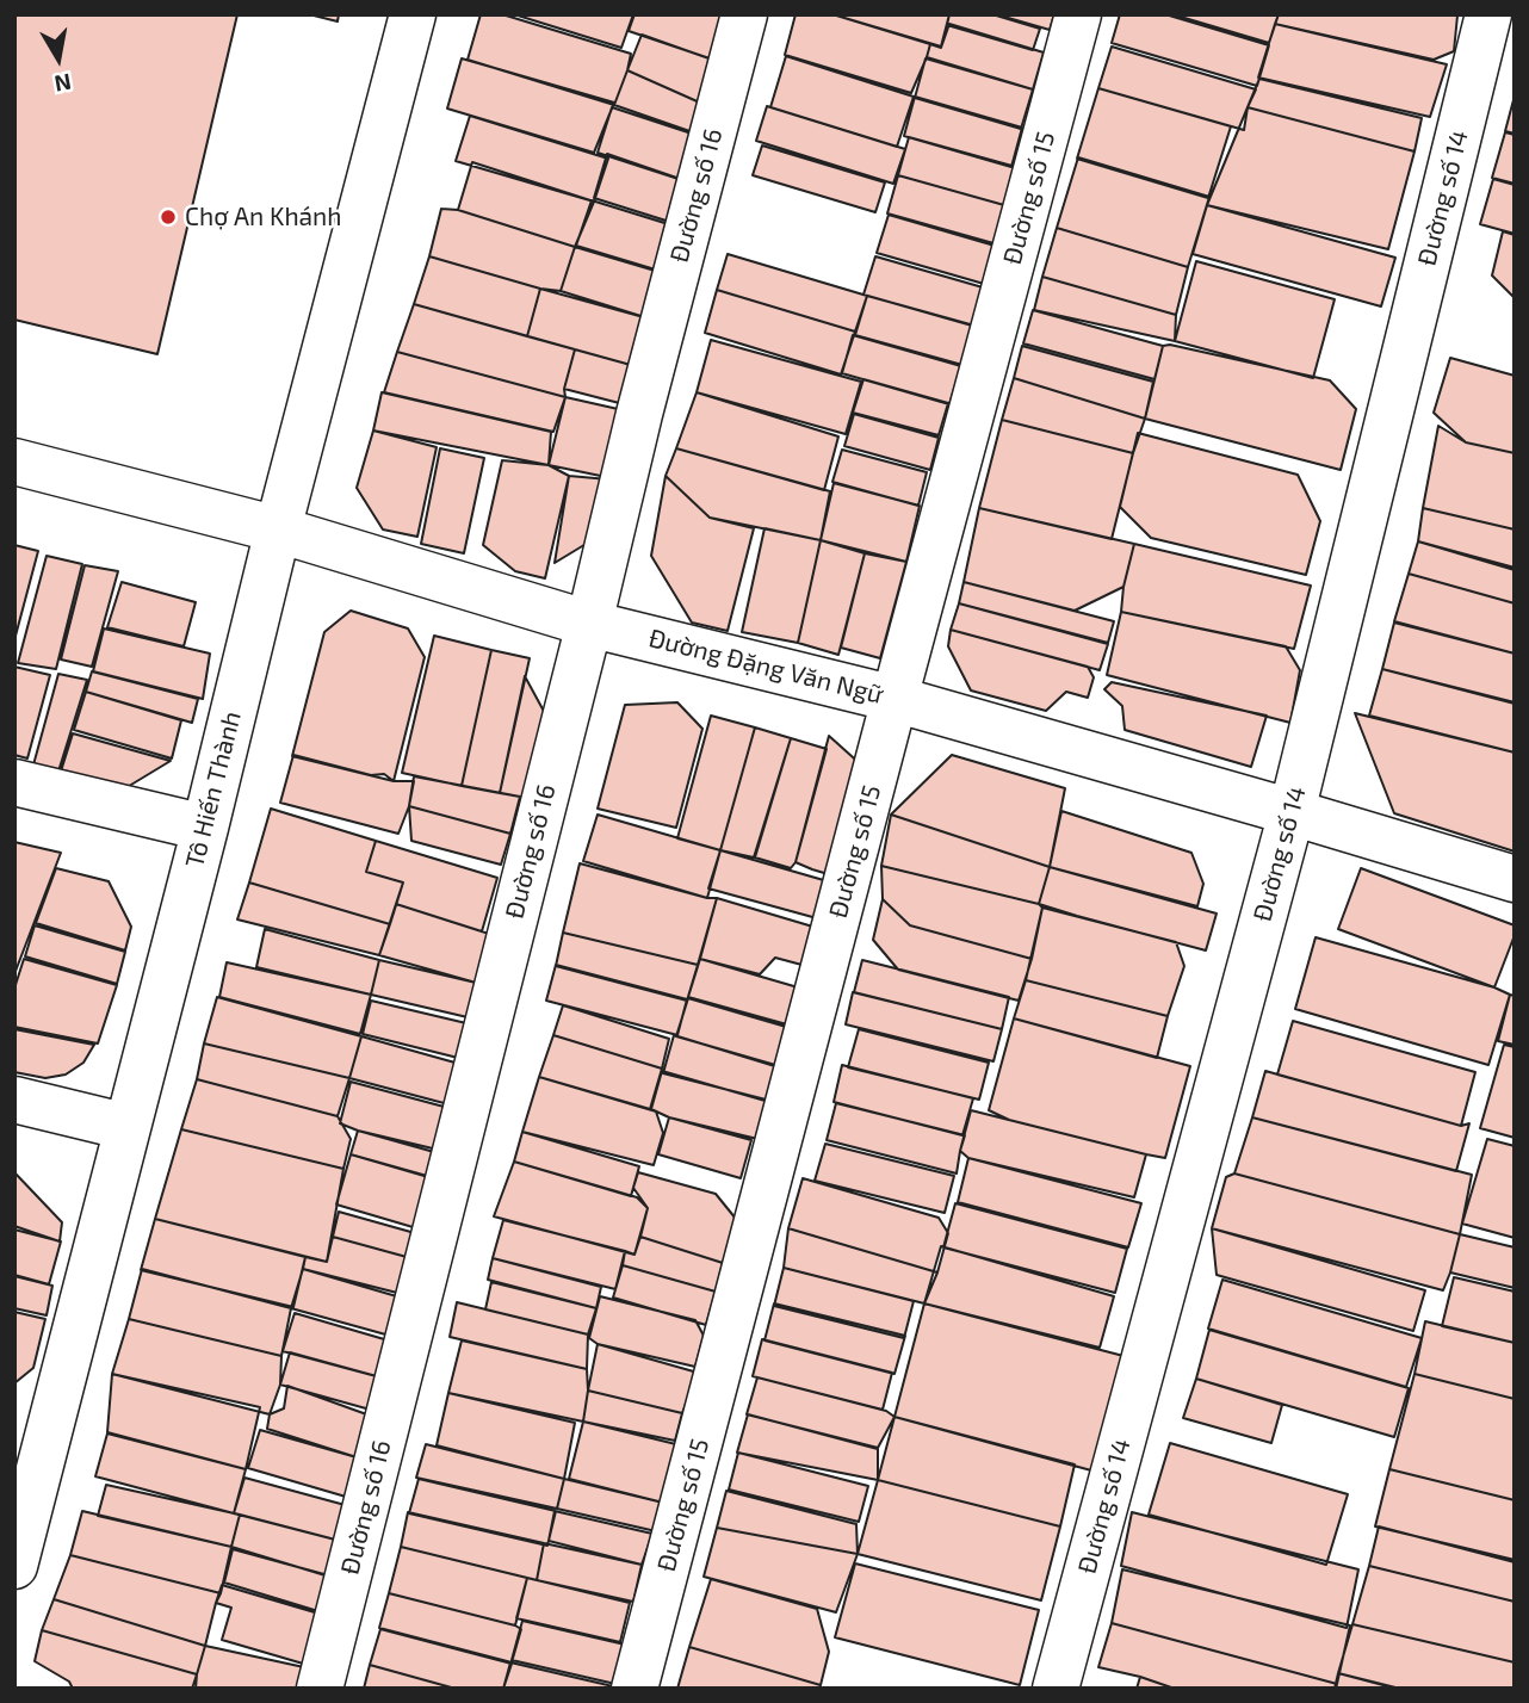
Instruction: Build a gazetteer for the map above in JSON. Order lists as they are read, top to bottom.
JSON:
{
  "streets": {
    "street": [
      "Đường số 16",
      "Đường số 15",
      "Đường số 14",
      "Đường Đặng Văn Ngữ",
      "Tô Hiến Thành"
    ]
  },
  "crossings": [
    ["Đường số 16", "Đường Đặng Văn Ngữ"],
    ["Đường số 15", "Đường Đặng Văn Ngữ"],
    ["Đường số 14", "Đường Đặng Văn Ngữ"],
    ["Đường Đặng Văn Ngữ", "Tô Hiến Thành"]
  ],
  "places": ["Chợ An Khánh"],
  "north": "bottom"
}
